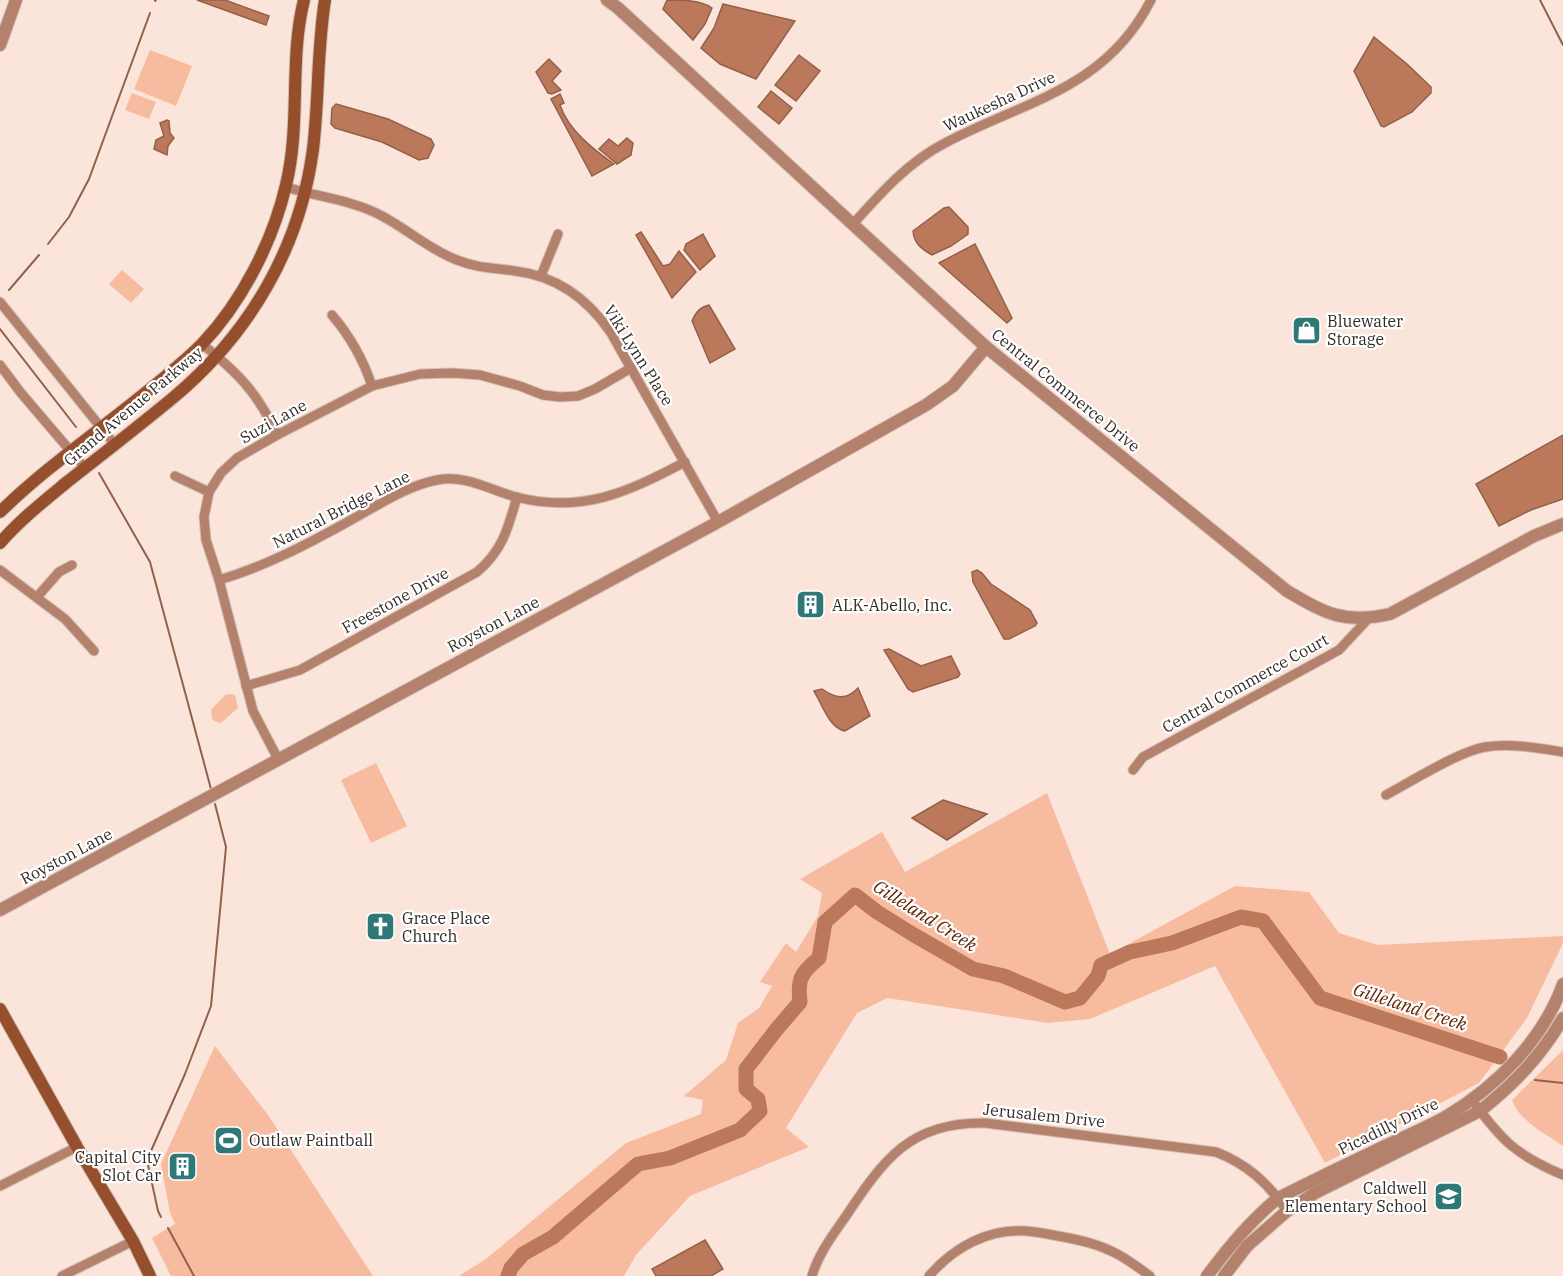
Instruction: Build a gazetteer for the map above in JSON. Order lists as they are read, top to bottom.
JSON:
{
  "streets": {
    "main road": ["Grand Avenue Parkway"],
    "street": [
      "Waukesha Drive",
      "Viki Lynn Place",
      "Central Commerce Drive",
      "Suzi Lane",
      "Natural Bridge Lane",
      "Freestone Drive",
      "Royston Lane",
      "Central Commerce Court",
      "Jerusalem Drive",
      "Picadilly Drive"
    ]
  },
  "crossings": [
    ["Waukesha Drive", "Central Commerce Drive"],
    ["Viki Lynn Place", "Grand Avenue Parkway"],
    ["Viki Lynn Place", "Suzi Lane"],
    ["Viki Lynn Place", "Natural Bridge Lane"],
    ["Viki Lynn Place", "Royston Lane"],
    ["Central Commerce Drive", "Royston Lane"],
    ["Central Commerce Drive", "Central Commerce Court"],
    ["Suzi Lane", "Natural Bridge Lane"],
    ["Suzi Lane", "Freestone Drive"],
    ["Suzi Lane", "Royston Lane"],
    ["Natural Bridge Lane", "Freestone Drive"],
    ["Jerusalem Drive", "Picadilly Drive"]
  ],
  "water": ["Gilleland Creek"],
  "places": {
    "shop": ["Bluewater Storage"],
    "building": ["ALK-Abello, Inc.", "Capital City Slot Car"],
    "church": ["Grace Place Church"],
    "sports": ["Outlaw Paintball"],
    "school or university": ["Caldwell Elementary School"]
  }
}
